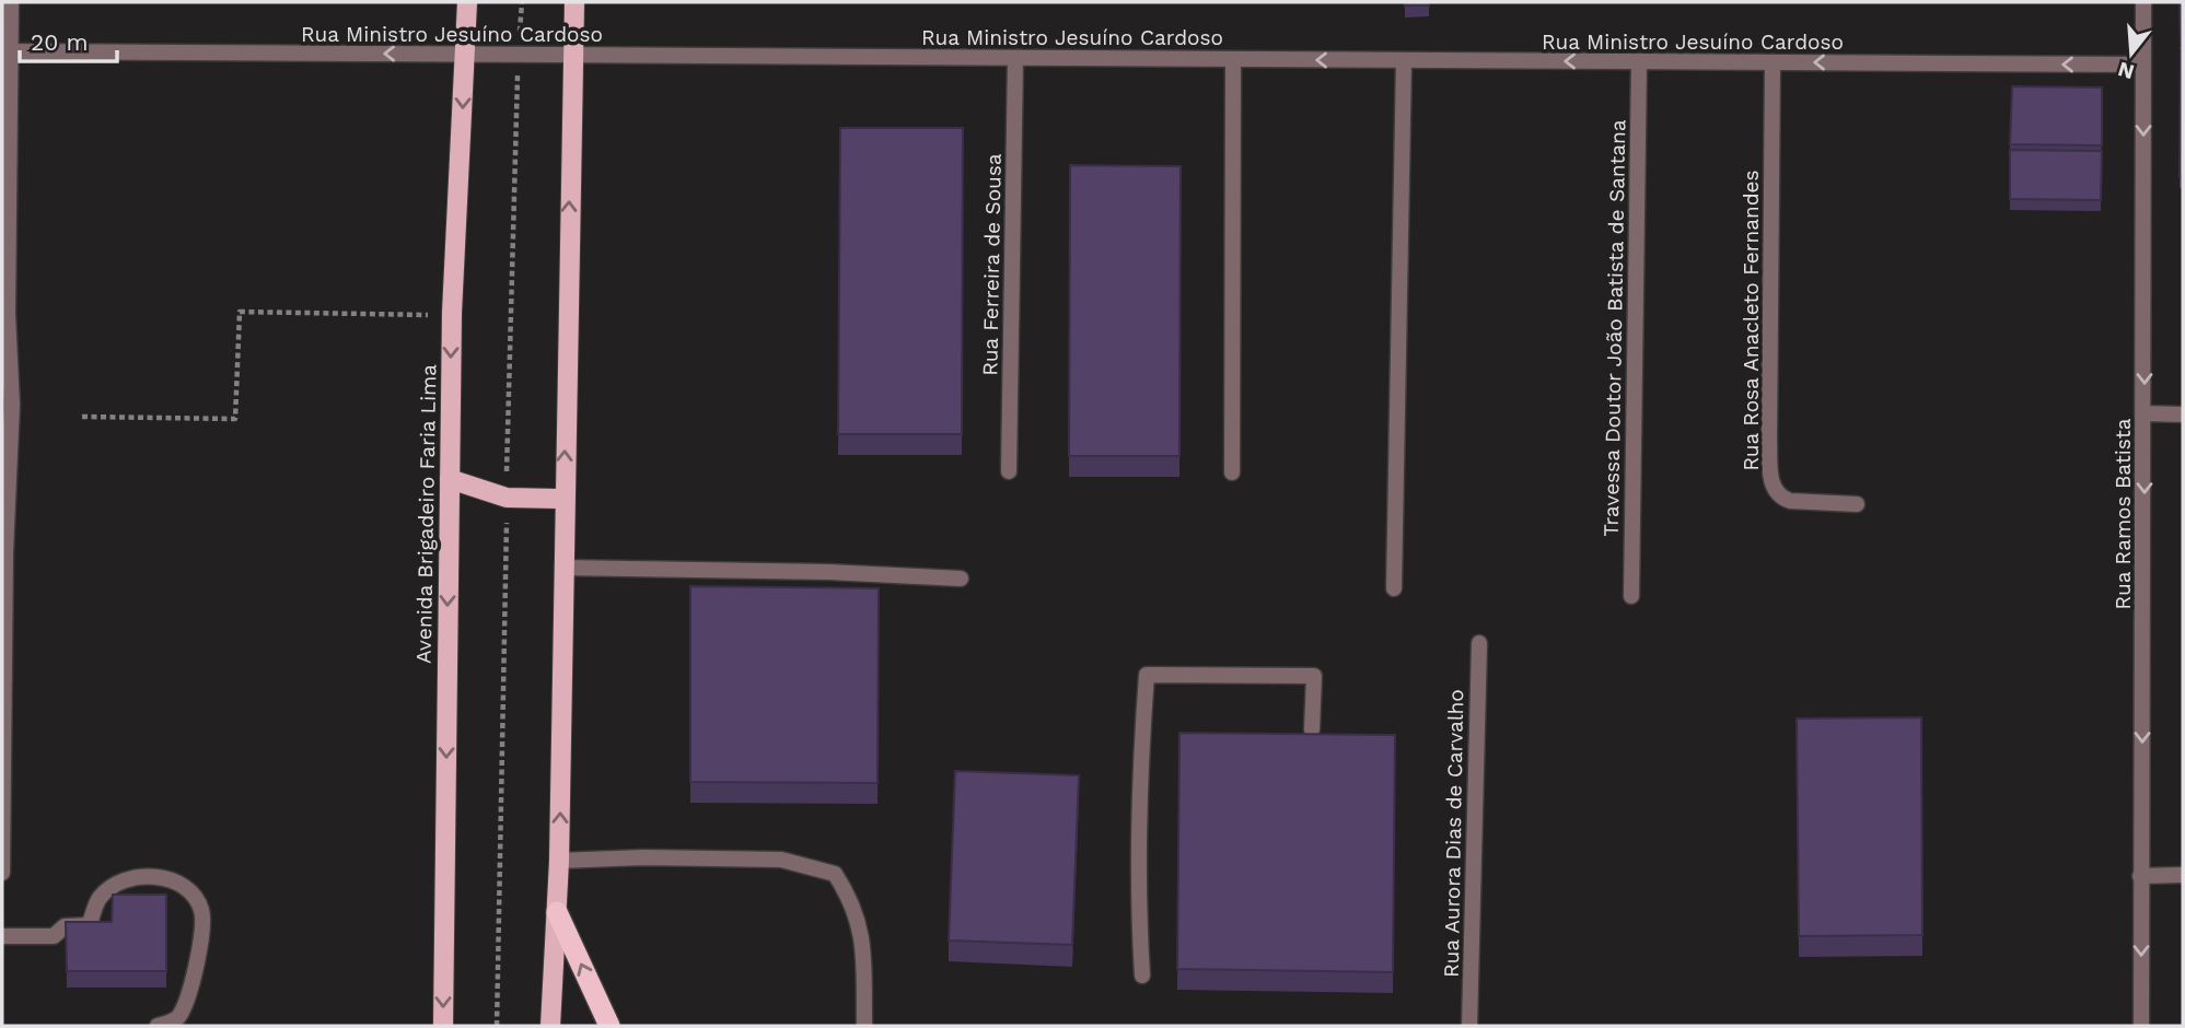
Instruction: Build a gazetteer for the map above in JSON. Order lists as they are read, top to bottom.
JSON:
{
  "streets": {
    "main road": ["Avenida Brigadeiro Faria Lima"],
    "street": [
      "Rua Ministro Jesuíno Cardoso",
      "Rua Ferreira de Sousa",
      "Rua Rosa Anacleto Fernandes",
      "Travessa Doutor João Batista de Santana",
      "Rua Ramos Batista",
      "Rua Aurora Dias de Carvalho"
    ]
  },
  "crossings": [
    ["Rua Ministro Jesuíno Cardoso", "Rua Ferreira de Sousa"],
    ["Rua Ministro Jesuíno Cardoso", "Rua Rosa Anacleto Fernandes"],
    ["Rua Ministro Jesuíno Cardoso", "Travessa Doutor João Batista de Santana"],
    ["Rua Ministro Jesuíno Cardoso", "Avenida Brigadeiro Faria Lima"],
    ["Rua Ministro Jesuíno Cardoso", "Rua Ramos Batista"]
  ],
  "one_way": ["Rua Ministro Jesuíno Cardoso", "Rua Ramos Batista"],
  "scale_bar": "20 m",
  "north": "bottom"
}
